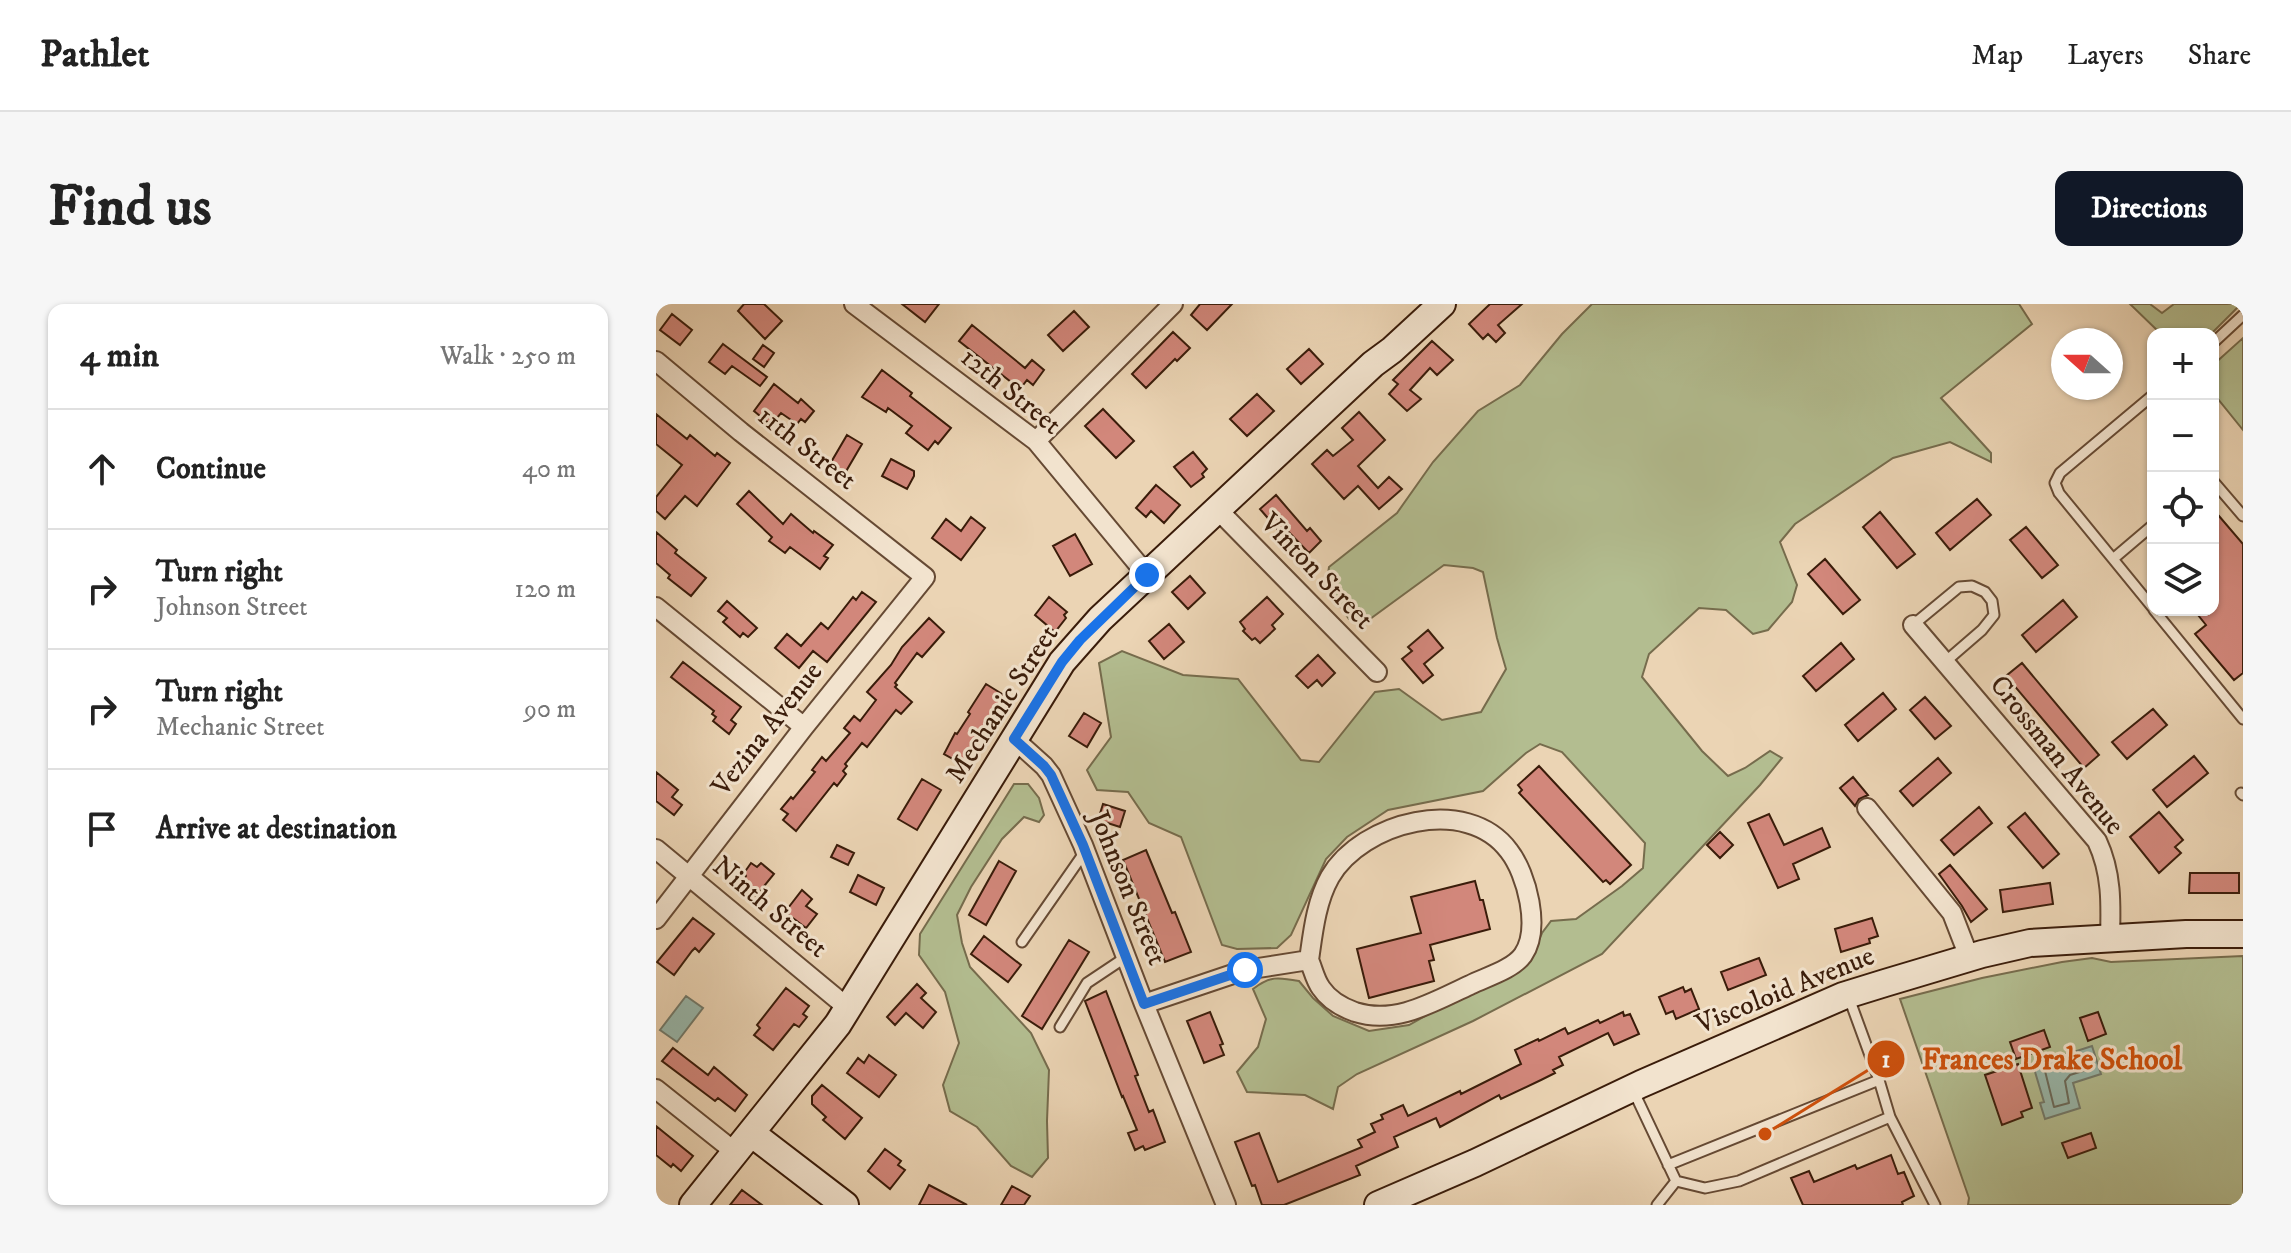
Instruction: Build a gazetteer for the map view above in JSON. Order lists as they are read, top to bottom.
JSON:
{
  "streets": {
    "main road": ["Mechanic Street", "Viscoloid Avenue"],
    "street": [
      "12th Street",
      "11th Street",
      "Vinton Street",
      "Vezina Avenue",
      "Crossman Avenue",
      "Johnson Street",
      "Ninth Street"
    ]
  },
  "crossings": [
    ["12th Street", "Mechanic Street"],
    ["11th Street", "Vezina Avenue"],
    ["Vinton Street", "Mechanic Street"],
    ["Mechanic Street", "Johnson Street"],
    ["Mechanic Street", "Ninth Street"],
    ["Vezina Avenue", "Ninth Street"],
    ["Crossman Avenue", "Viscoloid Avenue"]
  ],
  "places": ["Frances Drake School"],
  "north": "left",
  "page": {
    "header": "Pathlet",
    "nav": ["Map", "Layers", "Share"],
    "buttons": "Directions",
    "title": "Find us",
    "heading": ["4 min", "Walk · 250 m"],
    "map_buttons": ["+", "−"],
    "list": [
      ["Continue", "40 m"],
      ["Turn right", "Johnson Street", "120 m"],
      ["Turn right", "Mechanic Street", "90 m"],
      "Arrive at destination"
    ]
  }
}
